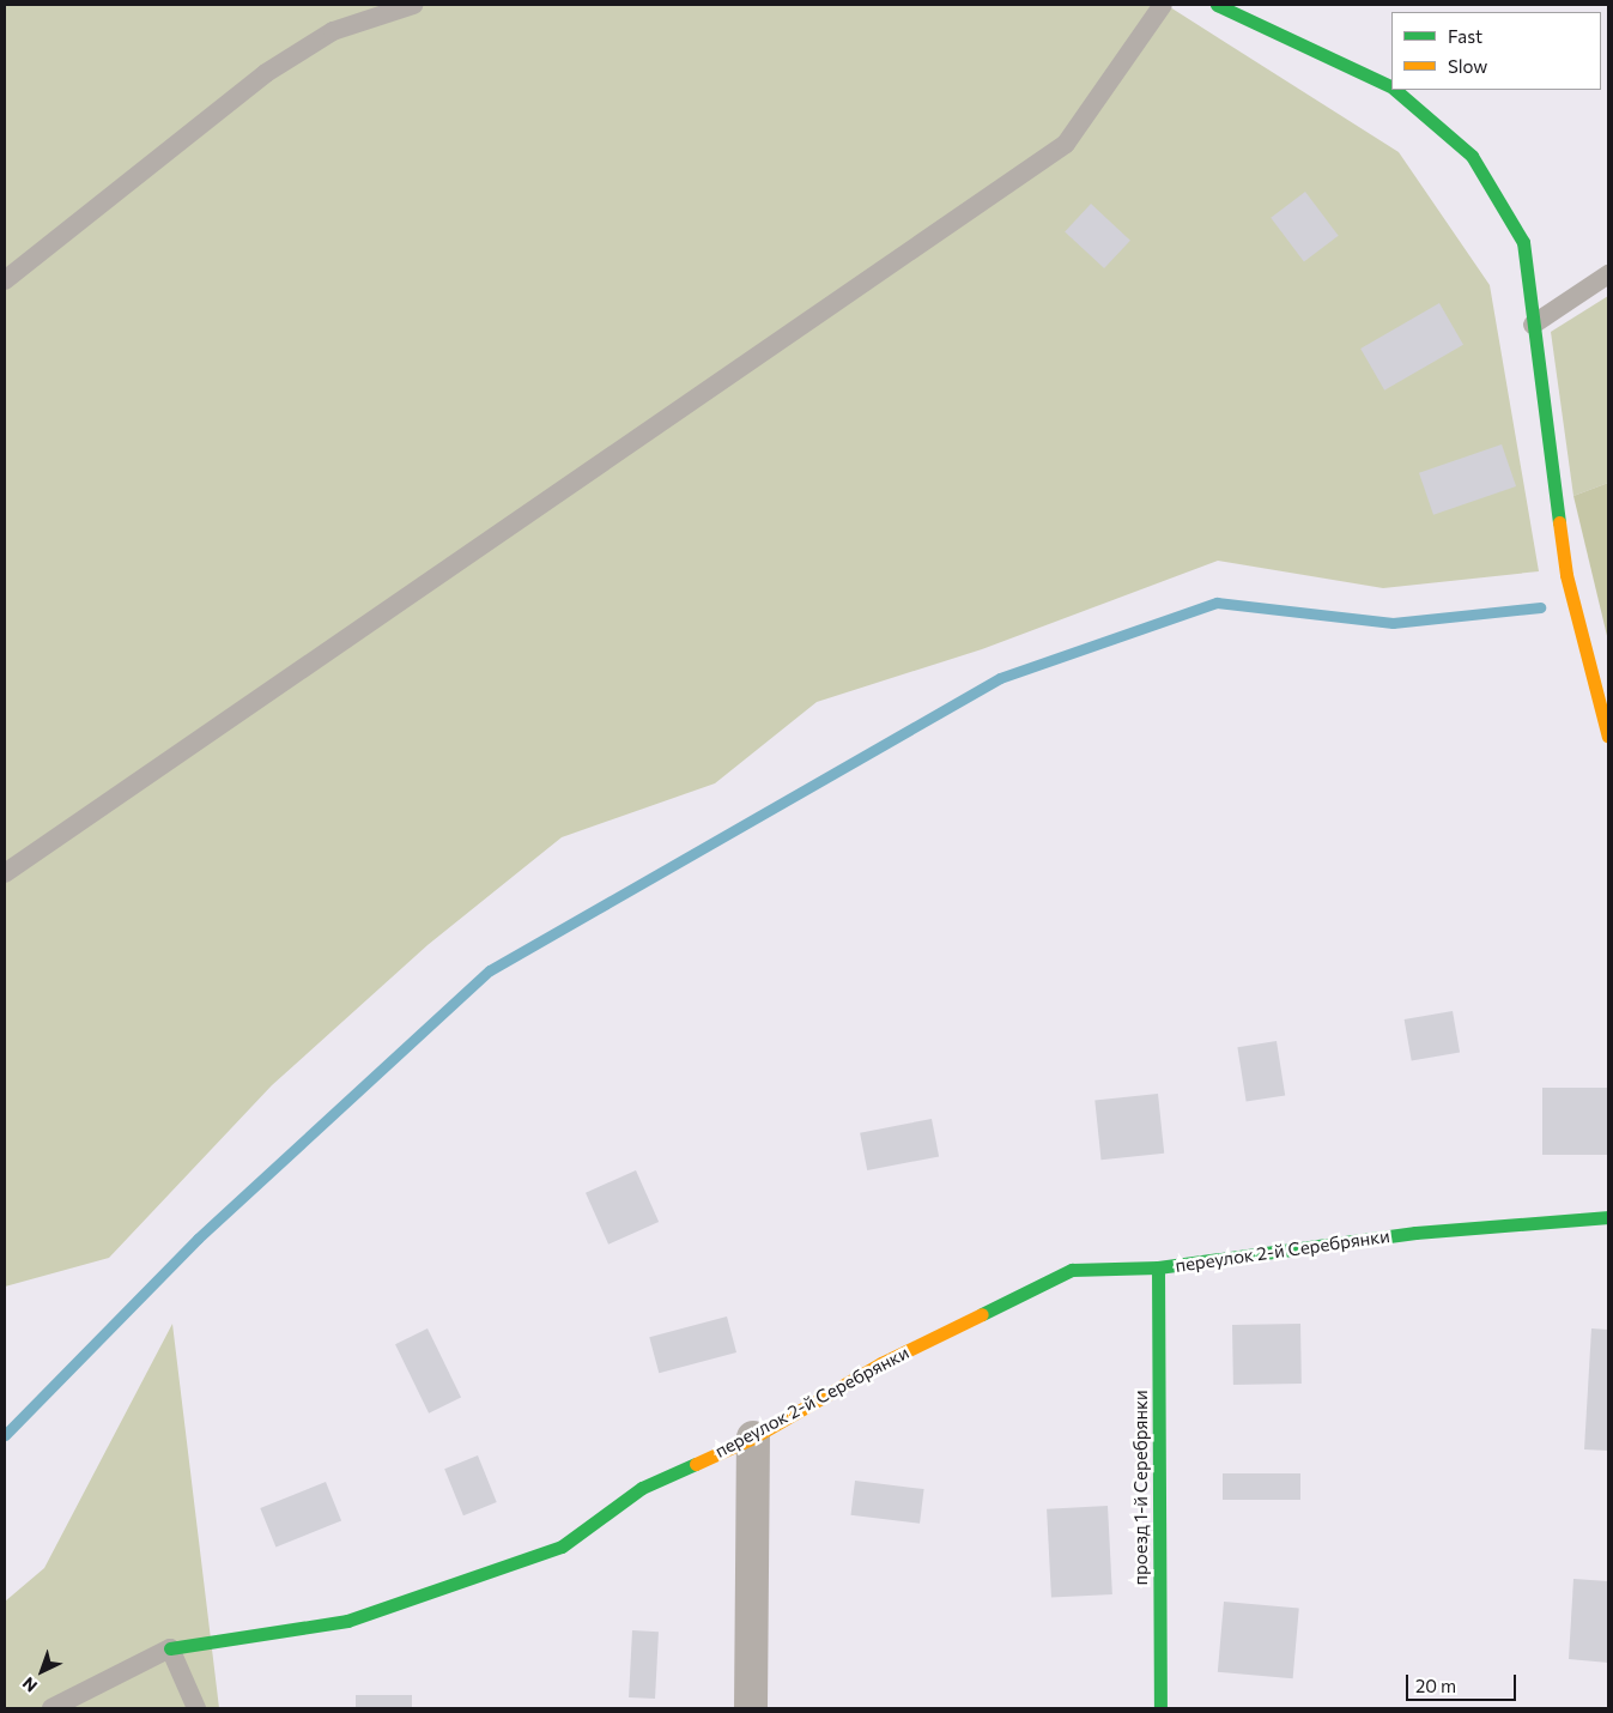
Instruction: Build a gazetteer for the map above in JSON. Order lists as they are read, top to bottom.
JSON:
{
  "streets": {
    "street": ["переулок 2-й Серебрянки", "проезд 1-й Серебрянки"]
  },
  "crossings": [
    ["переулок 2-й Серебрянки", "проезд 1-й Серебрянки"]
  ],
  "legend": ["Fast", "Slow"],
  "scale_bar": "20 m",
  "north": "bottom left"
}
